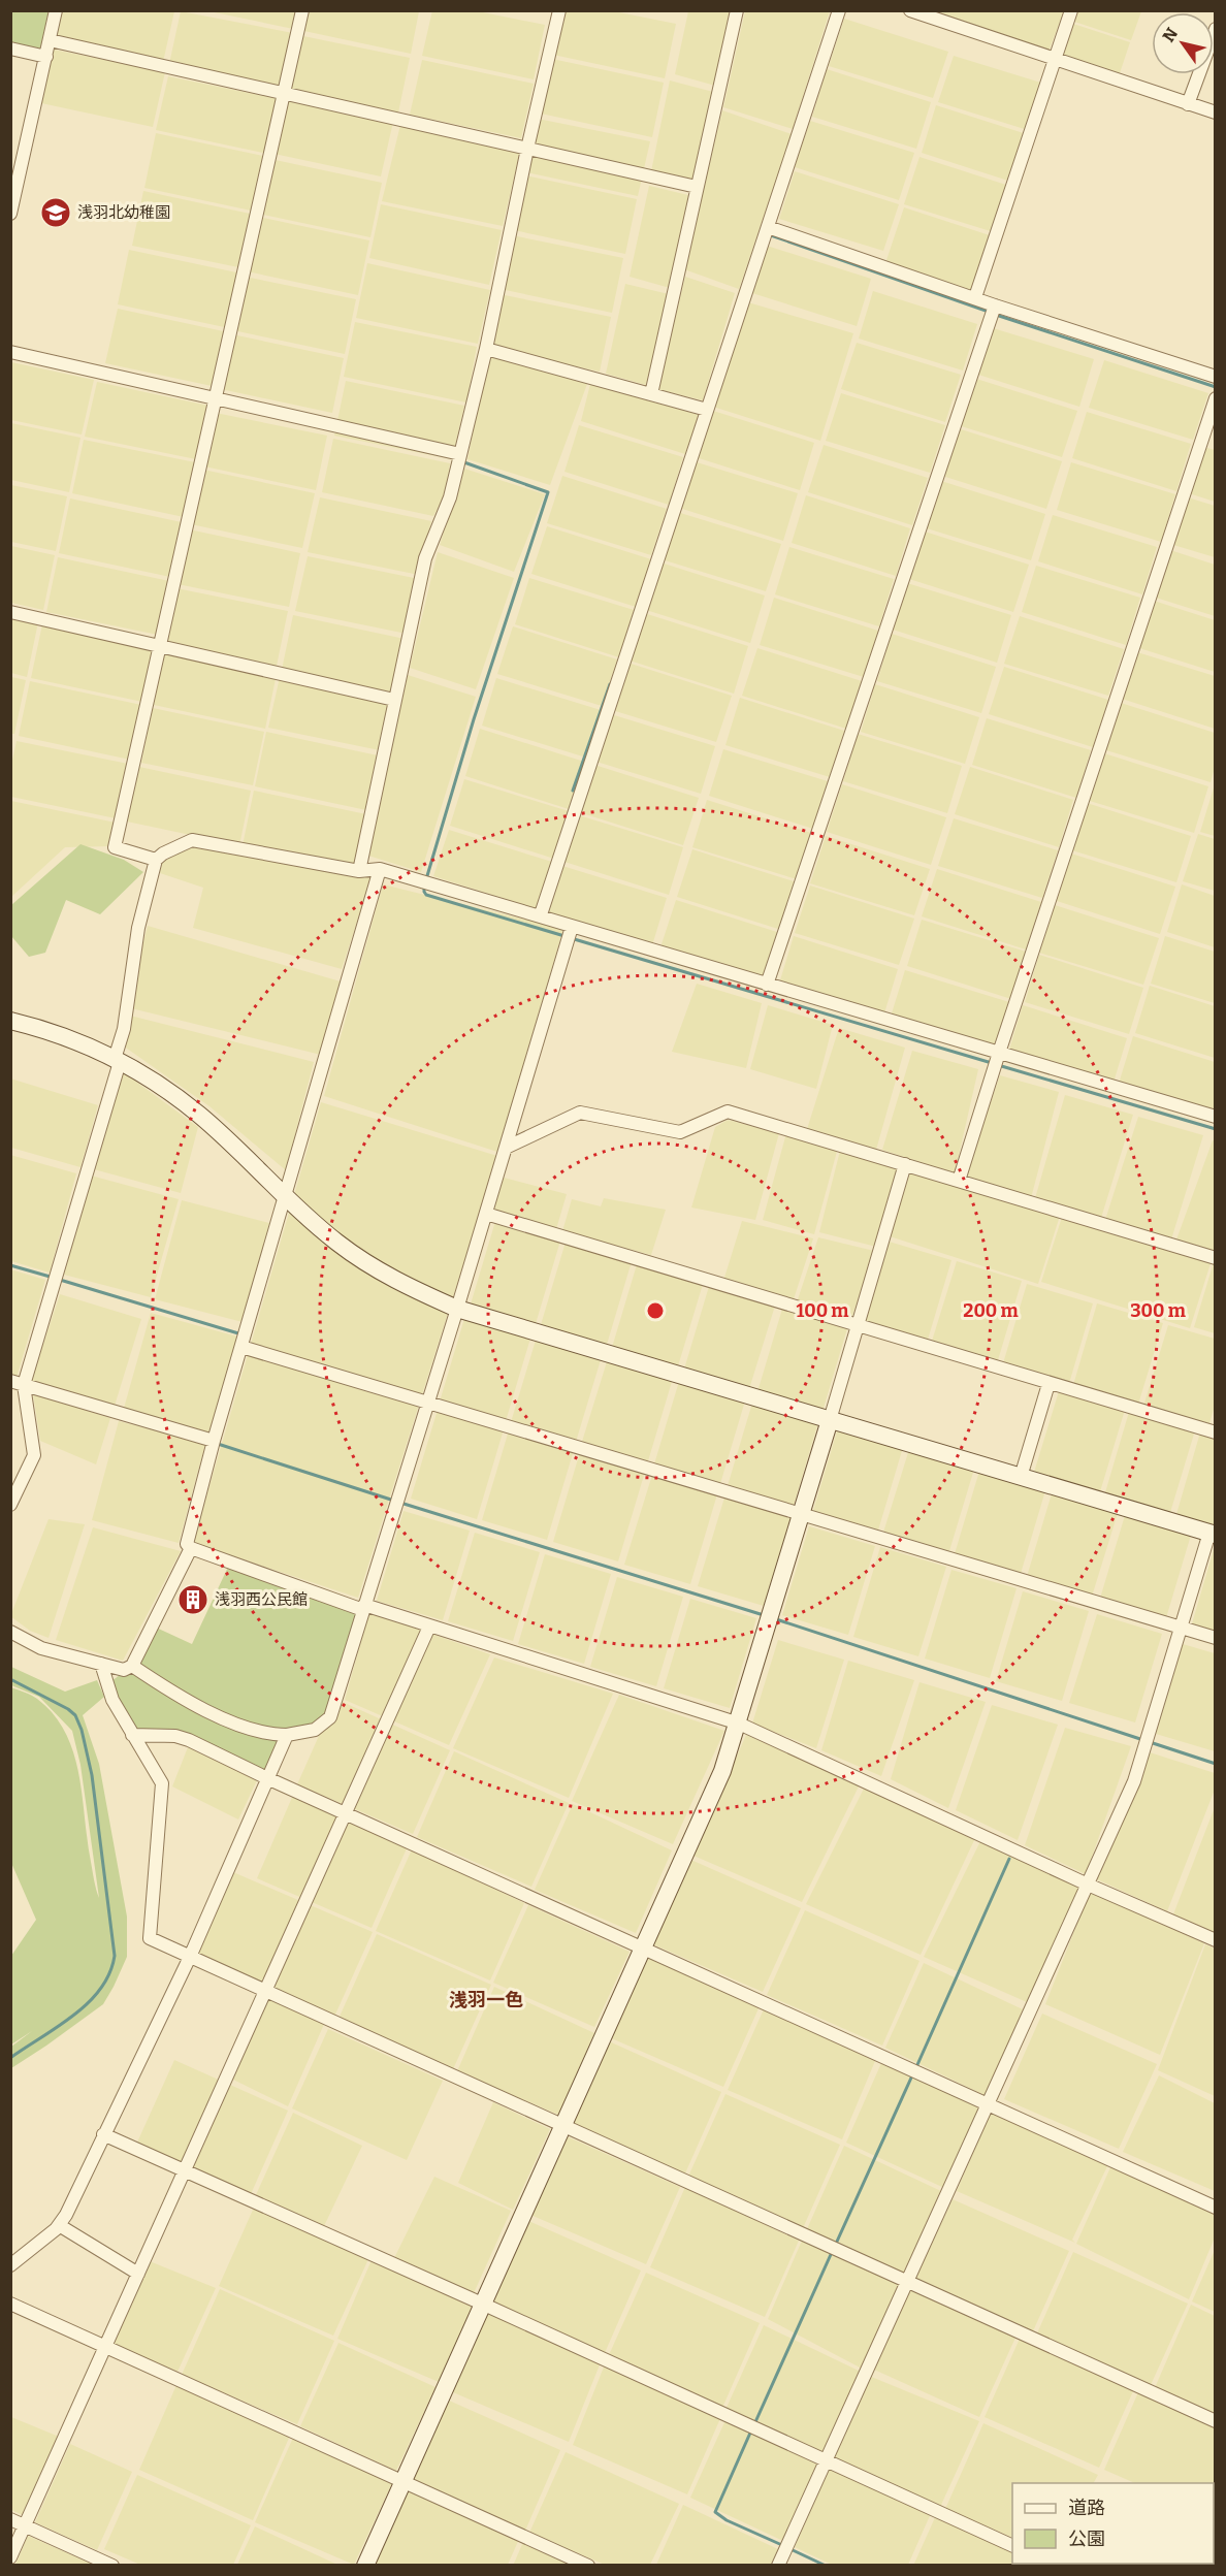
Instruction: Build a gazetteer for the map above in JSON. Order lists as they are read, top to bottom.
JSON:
{
  "districts": ["浅羽一色"],
  "places": {
    "school or university": ["浅羽北幼稚園"],
    "building": ["浅羽西公民館"]
  },
  "legend": ["道路", "公園"],
  "north": "top left",
  "rings": ["100 m", "200 m", "300 m"]
}
